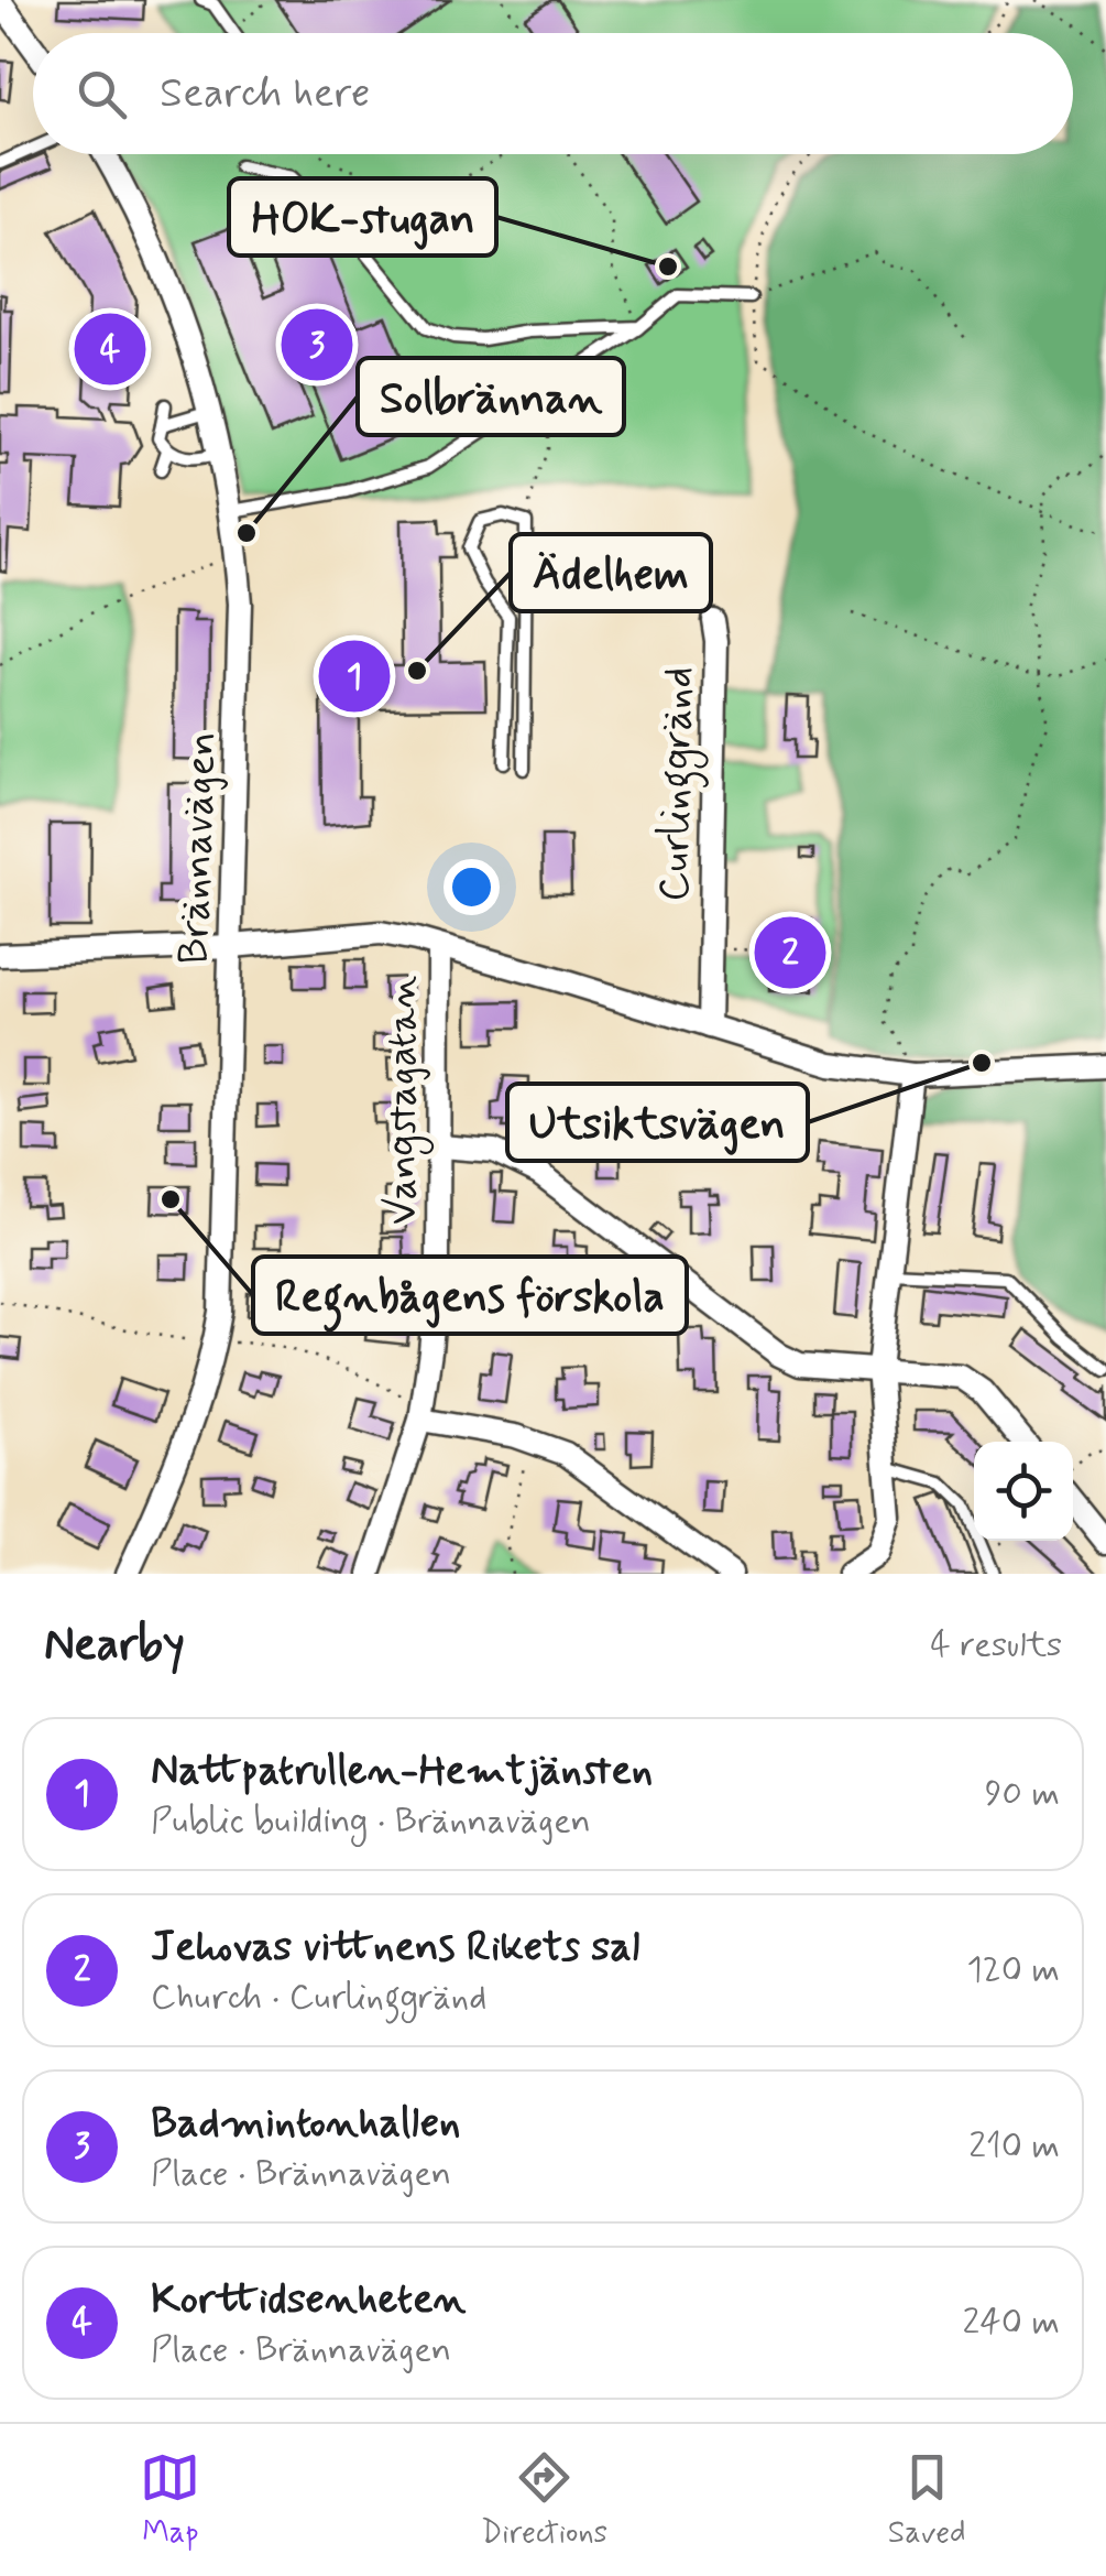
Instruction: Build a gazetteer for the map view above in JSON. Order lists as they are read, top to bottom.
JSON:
{
  "streets": {
    "street": ["Curlinggränd", "Brännavägen", "Vangstagatan"]
  },
  "places": [
    "HOK-stugan",
    "Solbrännan",
    "Ädelhem",
    "Utsiktsvägen",
    "Regnbågens förskola"
  ],
  "page": {
    "search": "Search here",
    "pins": [
      "3",
      "4",
      "1",
      "2"
    ],
    "heading": ["Nearby", "4 results"],
    "list": [
      {
        "mark": "1",
        "name": "Nattpatrullen-Hemtjänsten",
        "note": "Public building · Brännavägen",
        "value": "90 m"
      },
      {
        "mark": "2",
        "name": "Jehovas vittnens Rikets sal",
        "note": "Church · Curlinggränd",
        "value": "120 m"
      },
      {
        "mark": "3",
        "name": "Badmintonhallen",
        "note": "Place · Brännavägen",
        "value": "210 m"
      },
      {
        "mark": "4",
        "name": "Korttidsenheten",
        "note": "Place · Brännavägen",
        "value": "240 m"
      }
    ],
    "nav": ["Map", "Directions", "Saved"]
  }
}
